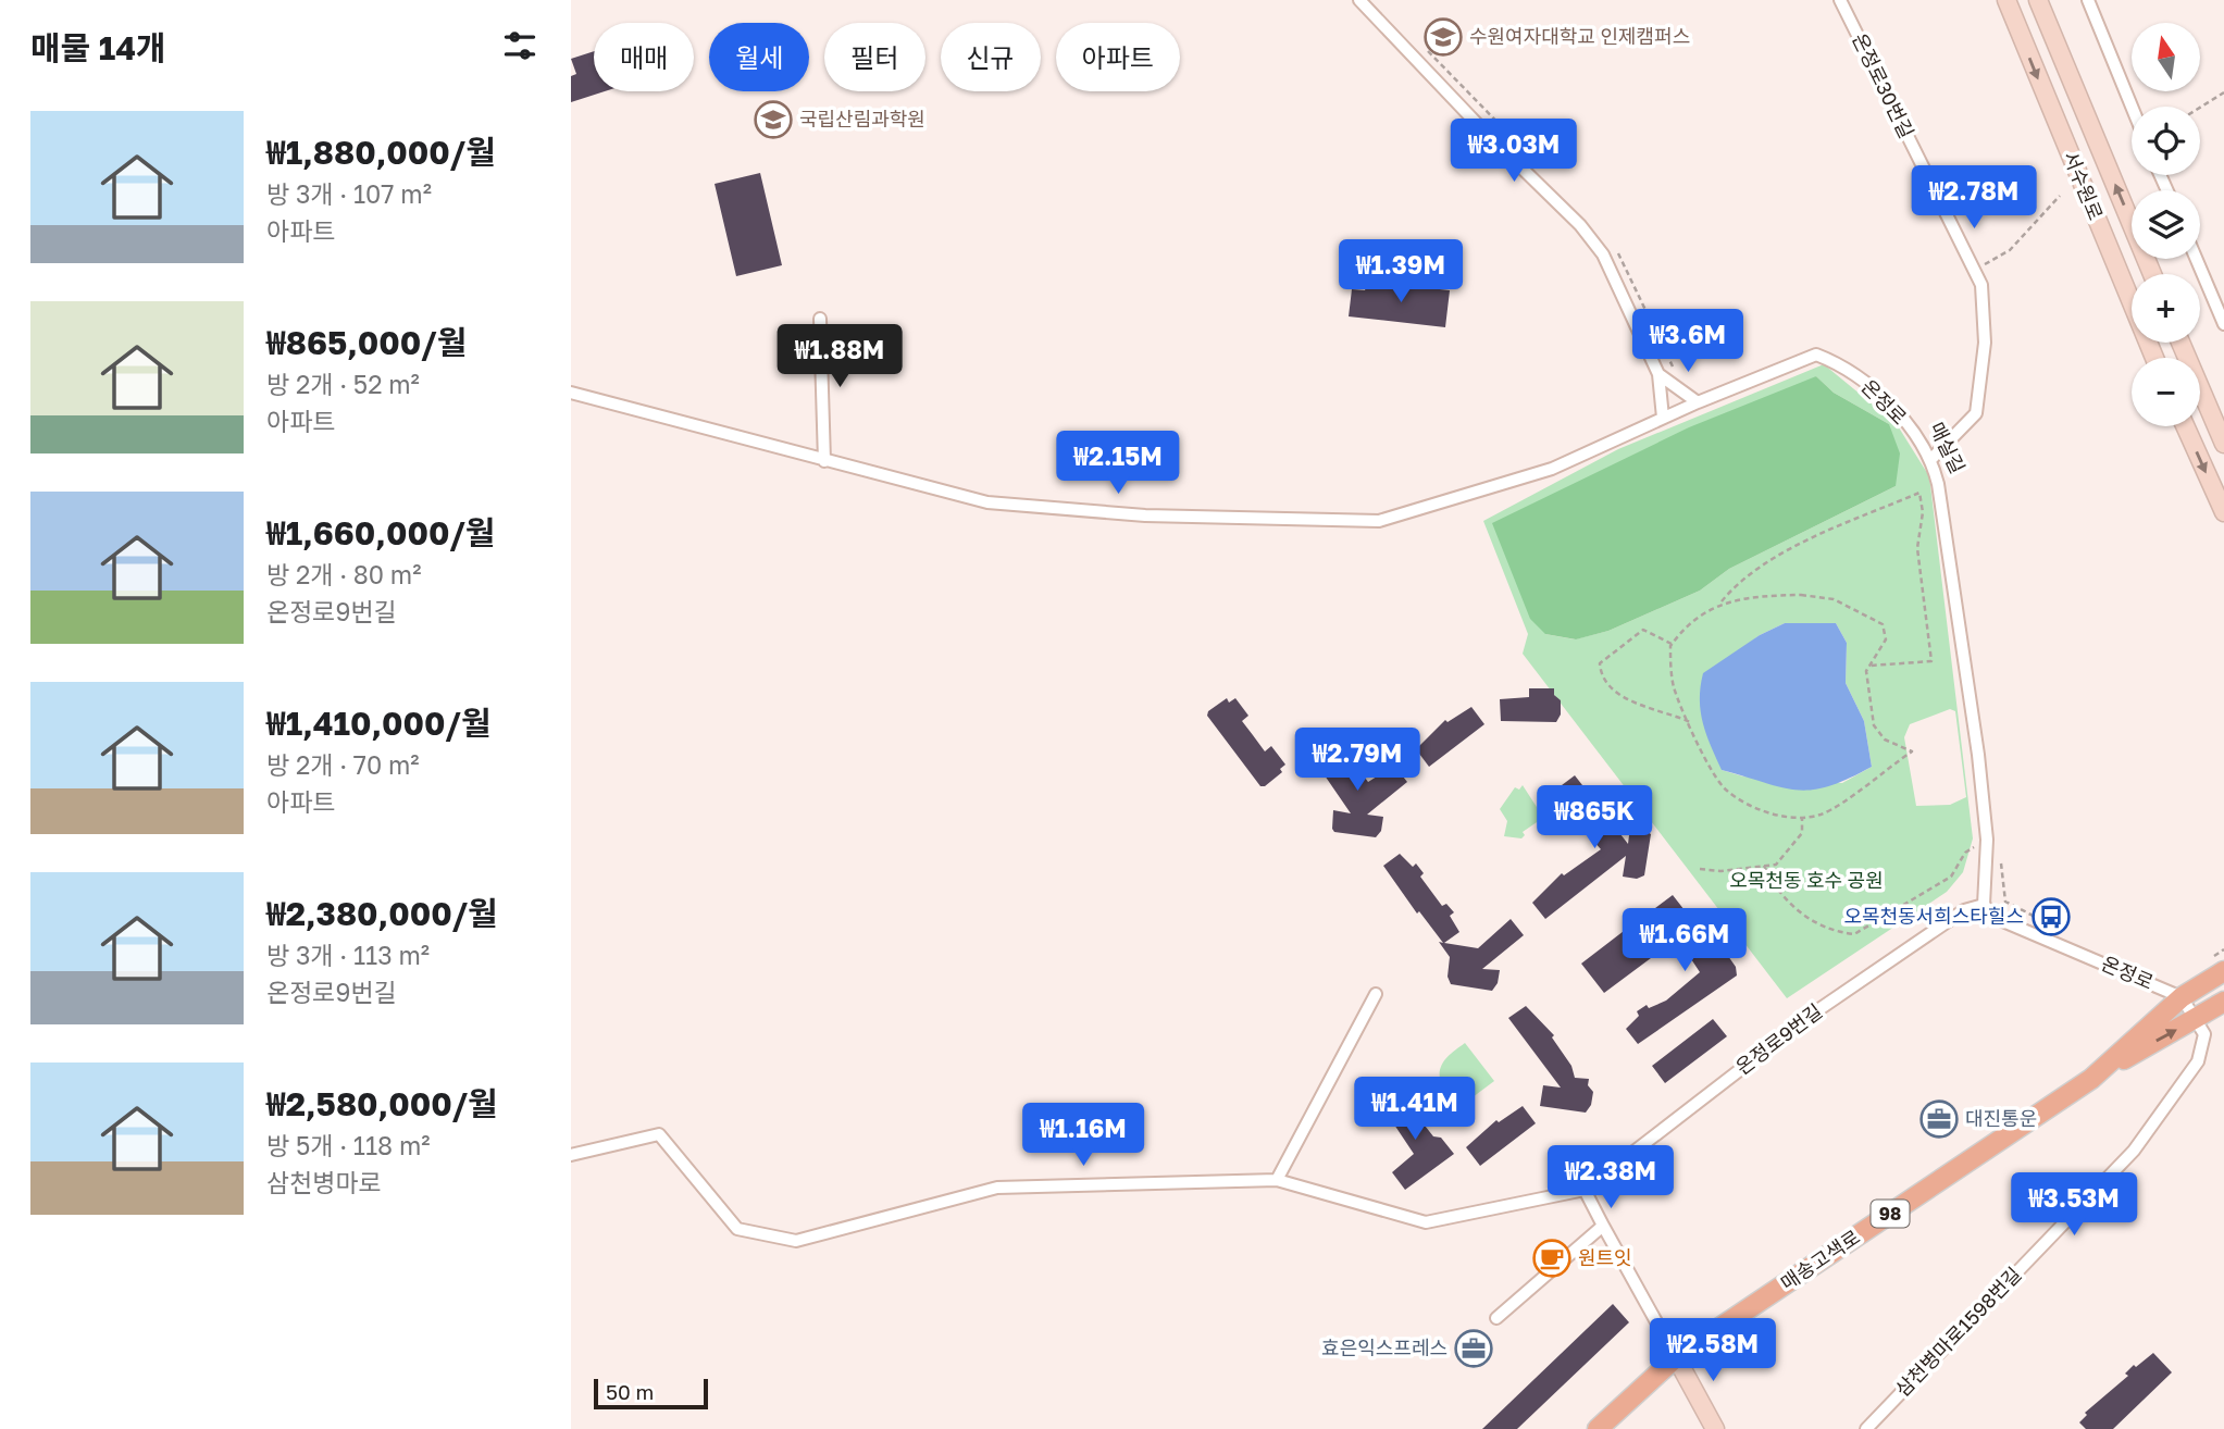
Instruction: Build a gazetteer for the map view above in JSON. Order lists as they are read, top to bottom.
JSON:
{
  "streets": {
    "main road": ["98", "매송고색로"],
    "street": [
      "온정로30번길",
      "서수원로",
      "온정로",
      "온정로9번길",
      "삼천병마로1598번길"
    ]
  },
  "crossings": [
    ["온정로30번길", "온정로"],
    ["온정로", "온정로9번길"],
    ["온정로", "매송고색로"],
    ["매송고색로", "삼천병마로1598번길"]
  ],
  "parks": ["오목천동 호수 공원"],
  "places": {
    "school or university": ["수원여자대학교 인제캠퍼스", "국립산림과학원"],
    "bus stop": ["오목천동서희스타힐스"],
    "office": ["대진통운", "효은익스프레스"],
    "cafe": ["원트잇"]
  },
  "scale_bar": "50 m",
  "north": "top",
  "page": {
    "heading": "매물 14개",
    "map_buttons": ["+", "−"],
    "chip": [
      "매매",
      "월세",
      "필터",
      "신규",
      "아파트"
    ],
    "list": [
      {
        "name": "₩1,880,000/월",
        "note": "방 3개 · 107 m² · 아파트"
      },
      {
        "name": "₩865,000/월",
        "note": "방 2개 · 52 m² · 아파트"
      },
      {
        "name": "₩1,660,000/월",
        "note": "방 2개 · 80 m² · 온정로9번길"
      },
      {
        "name": "₩1,410,000/월",
        "note": "방 2개 · 70 m² · 아파트"
      },
      {
        "name": "₩2,380,000/월",
        "note": "방 3개 · 113 m² · 온정로9번길"
      },
      {
        "name": "₩2,580,000/월",
        "note": "방 5개 · 118 m² · 삼천병마로"
      }
    ],
    "price": [
      "₩3.03M",
      "₩2.78M",
      "₩1.39M",
      "₩3.6M",
      "₩1.88M",
      "₩2.15M",
      "₩2.79M",
      "₩865K",
      "₩1.66M",
      "₩1.41M",
      "₩1.16M",
      "₩2.38M",
      "₩3.53M",
      "₩2.58M"
    ],
    "scale": "50 m"
  }
}
